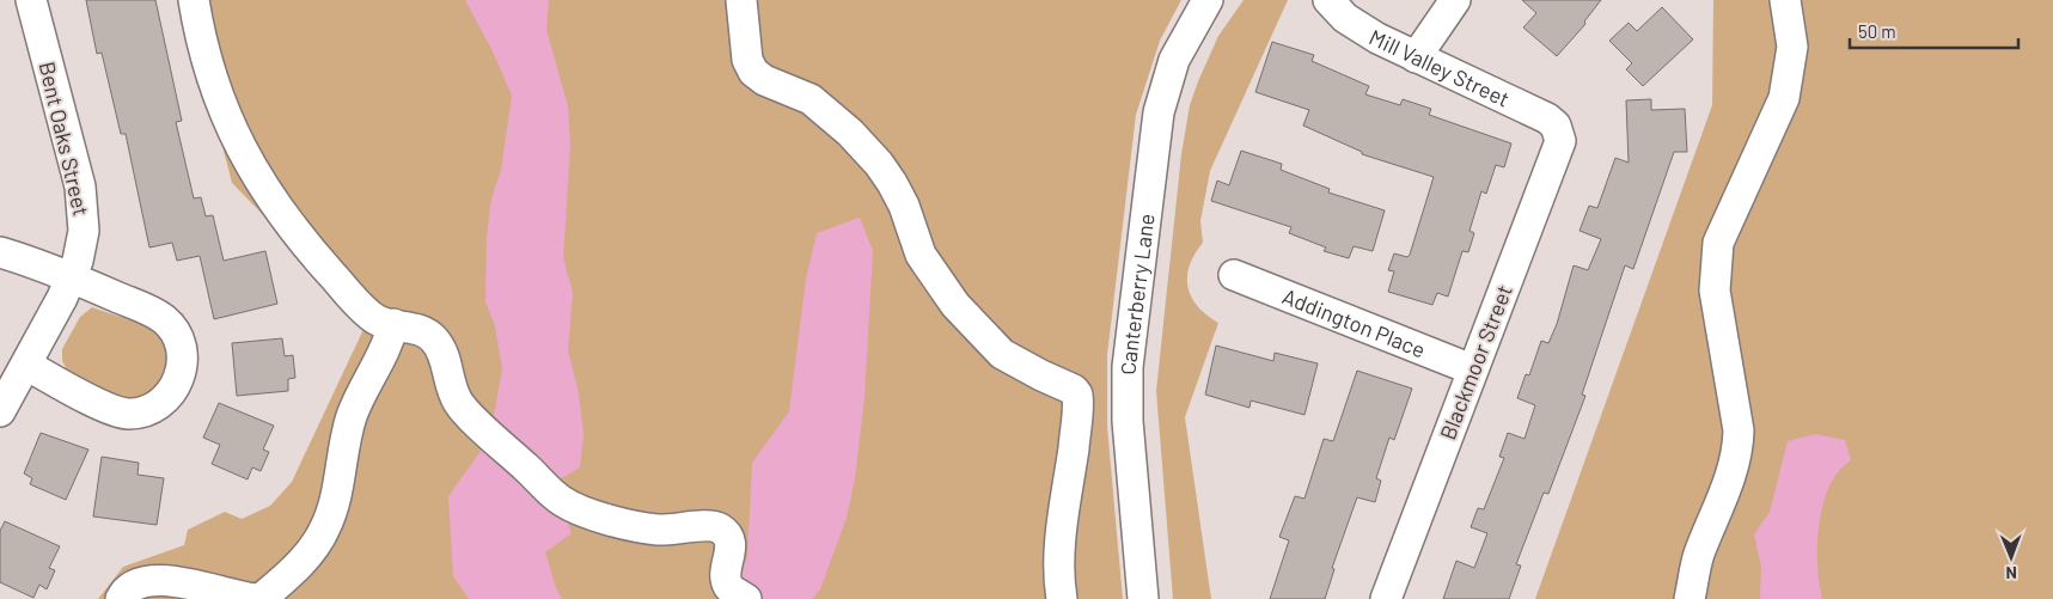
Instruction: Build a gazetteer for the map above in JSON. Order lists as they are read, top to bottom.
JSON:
{
  "streets": {
    "street": [
      "Mill Valley Street",
      "Bent Oaks Street",
      "Canterberry Lane",
      "Addington Place",
      "Blackmoor Street"
    ]
  },
  "crossings": [
    ["Mill Valley Street", "Blackmoor Street"],
    ["Addington Place", "Blackmoor Street"]
  ],
  "scale_bar": "50 m",
  "north": "bottom"
}
